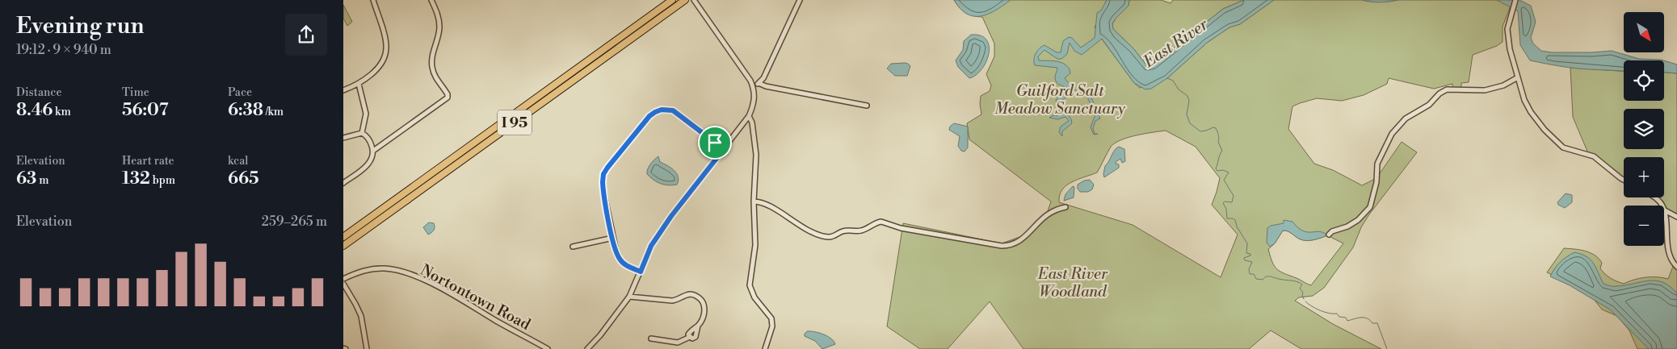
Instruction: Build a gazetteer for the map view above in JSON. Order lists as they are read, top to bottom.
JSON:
{
  "streets": {
    "highway": ["I 95"],
    "street": ["Nortontown Road"]
  },
  "water": ["East River"],
  "parks": ["Guilford Salt Meadow Sanctuary", "East River Woodland"],
  "north": "bottom right",
  "page": {
    "heading": ["Evening run", "19:12 · 9 × 940 m"],
    "map_buttons": ["+", "−"],
    "stats": [
      ["Distance", "8.46 km"],
      ["Time", "56:07"],
      ["Pace", "6:38 /km"],
      ["Elevation", "63 m"],
      ["Heart rate", "132 bpm"],
      ["kcal", "665"]
    ],
    "chart": ["Elevation", "259–265 m"]
  }
}
